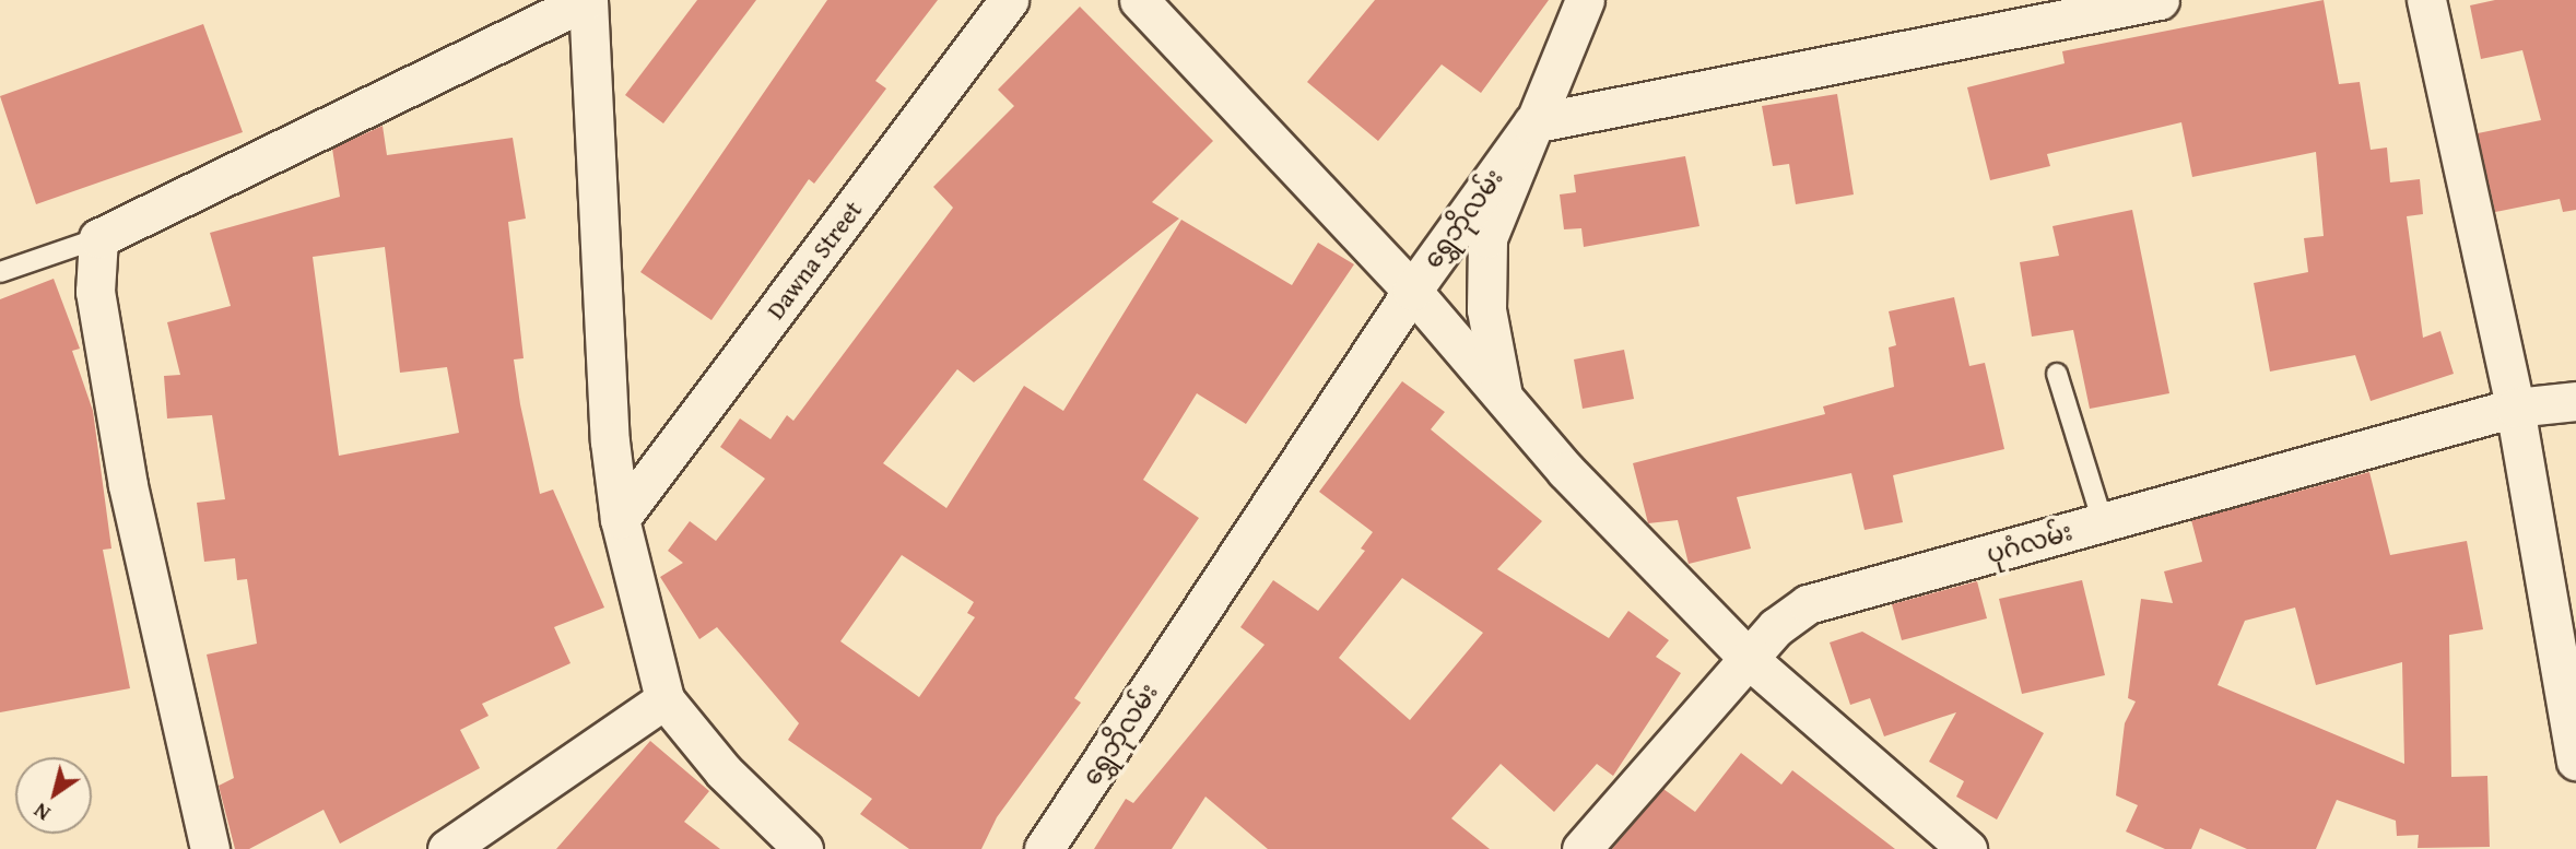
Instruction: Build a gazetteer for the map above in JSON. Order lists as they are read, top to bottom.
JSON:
{
  "streets": {
    "street": ["ရွှေဘိုလမ်း", "Dawna Street", "ပုဂံလမ်း"]
  },
  "north": "bottom left"
}
